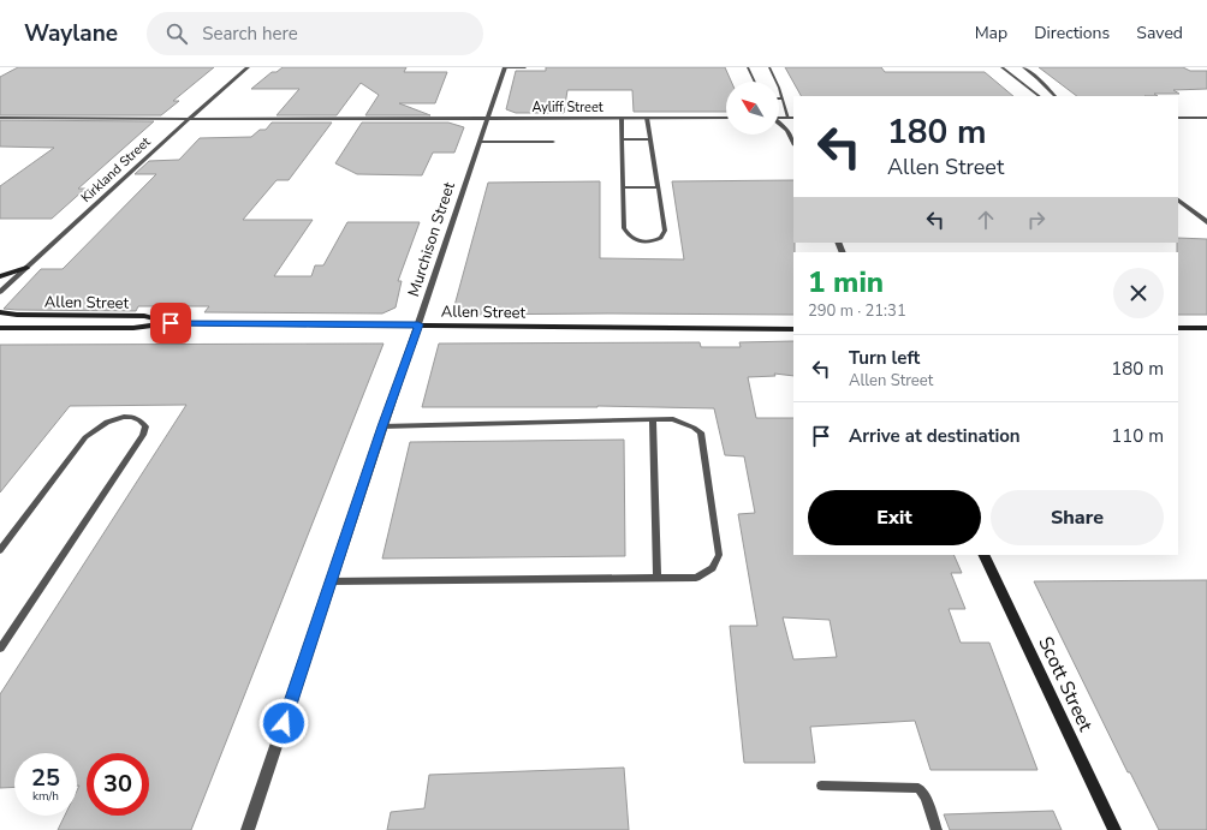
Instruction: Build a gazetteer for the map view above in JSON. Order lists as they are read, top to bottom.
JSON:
{
  "streets": {
    "street": [
      "Ayliff Street",
      "Kirkland Street",
      "Murchison Street",
      "Allen Street",
      "Scott Street"
    ]
  },
  "crossings": [
    ["Ayliff Street", "Kirkland Street"],
    ["Ayliff Street", "Murchison Street"],
    ["Murchison Street", "Allen Street"]
  ],
  "north": "top left",
  "page": {
    "header": "Waylane",
    "search": "Search here",
    "nav": ["Map", "Directions", "Saved"],
    "turn": ["180 m", "Allen Street"],
    "heading": ["1 min", "290 m · 21:31"],
    "list": [
      {
        "name": "Turn left",
        "note": "Allen Street",
        "value": "180 m"
      },
      {
        "name": "Arrive at destination",
        "value": "110 m"
      }
    ],
    "buttons": ["Exit", "Share"],
    "speed": "25 km/h",
    "limit": "30"
  }
}
